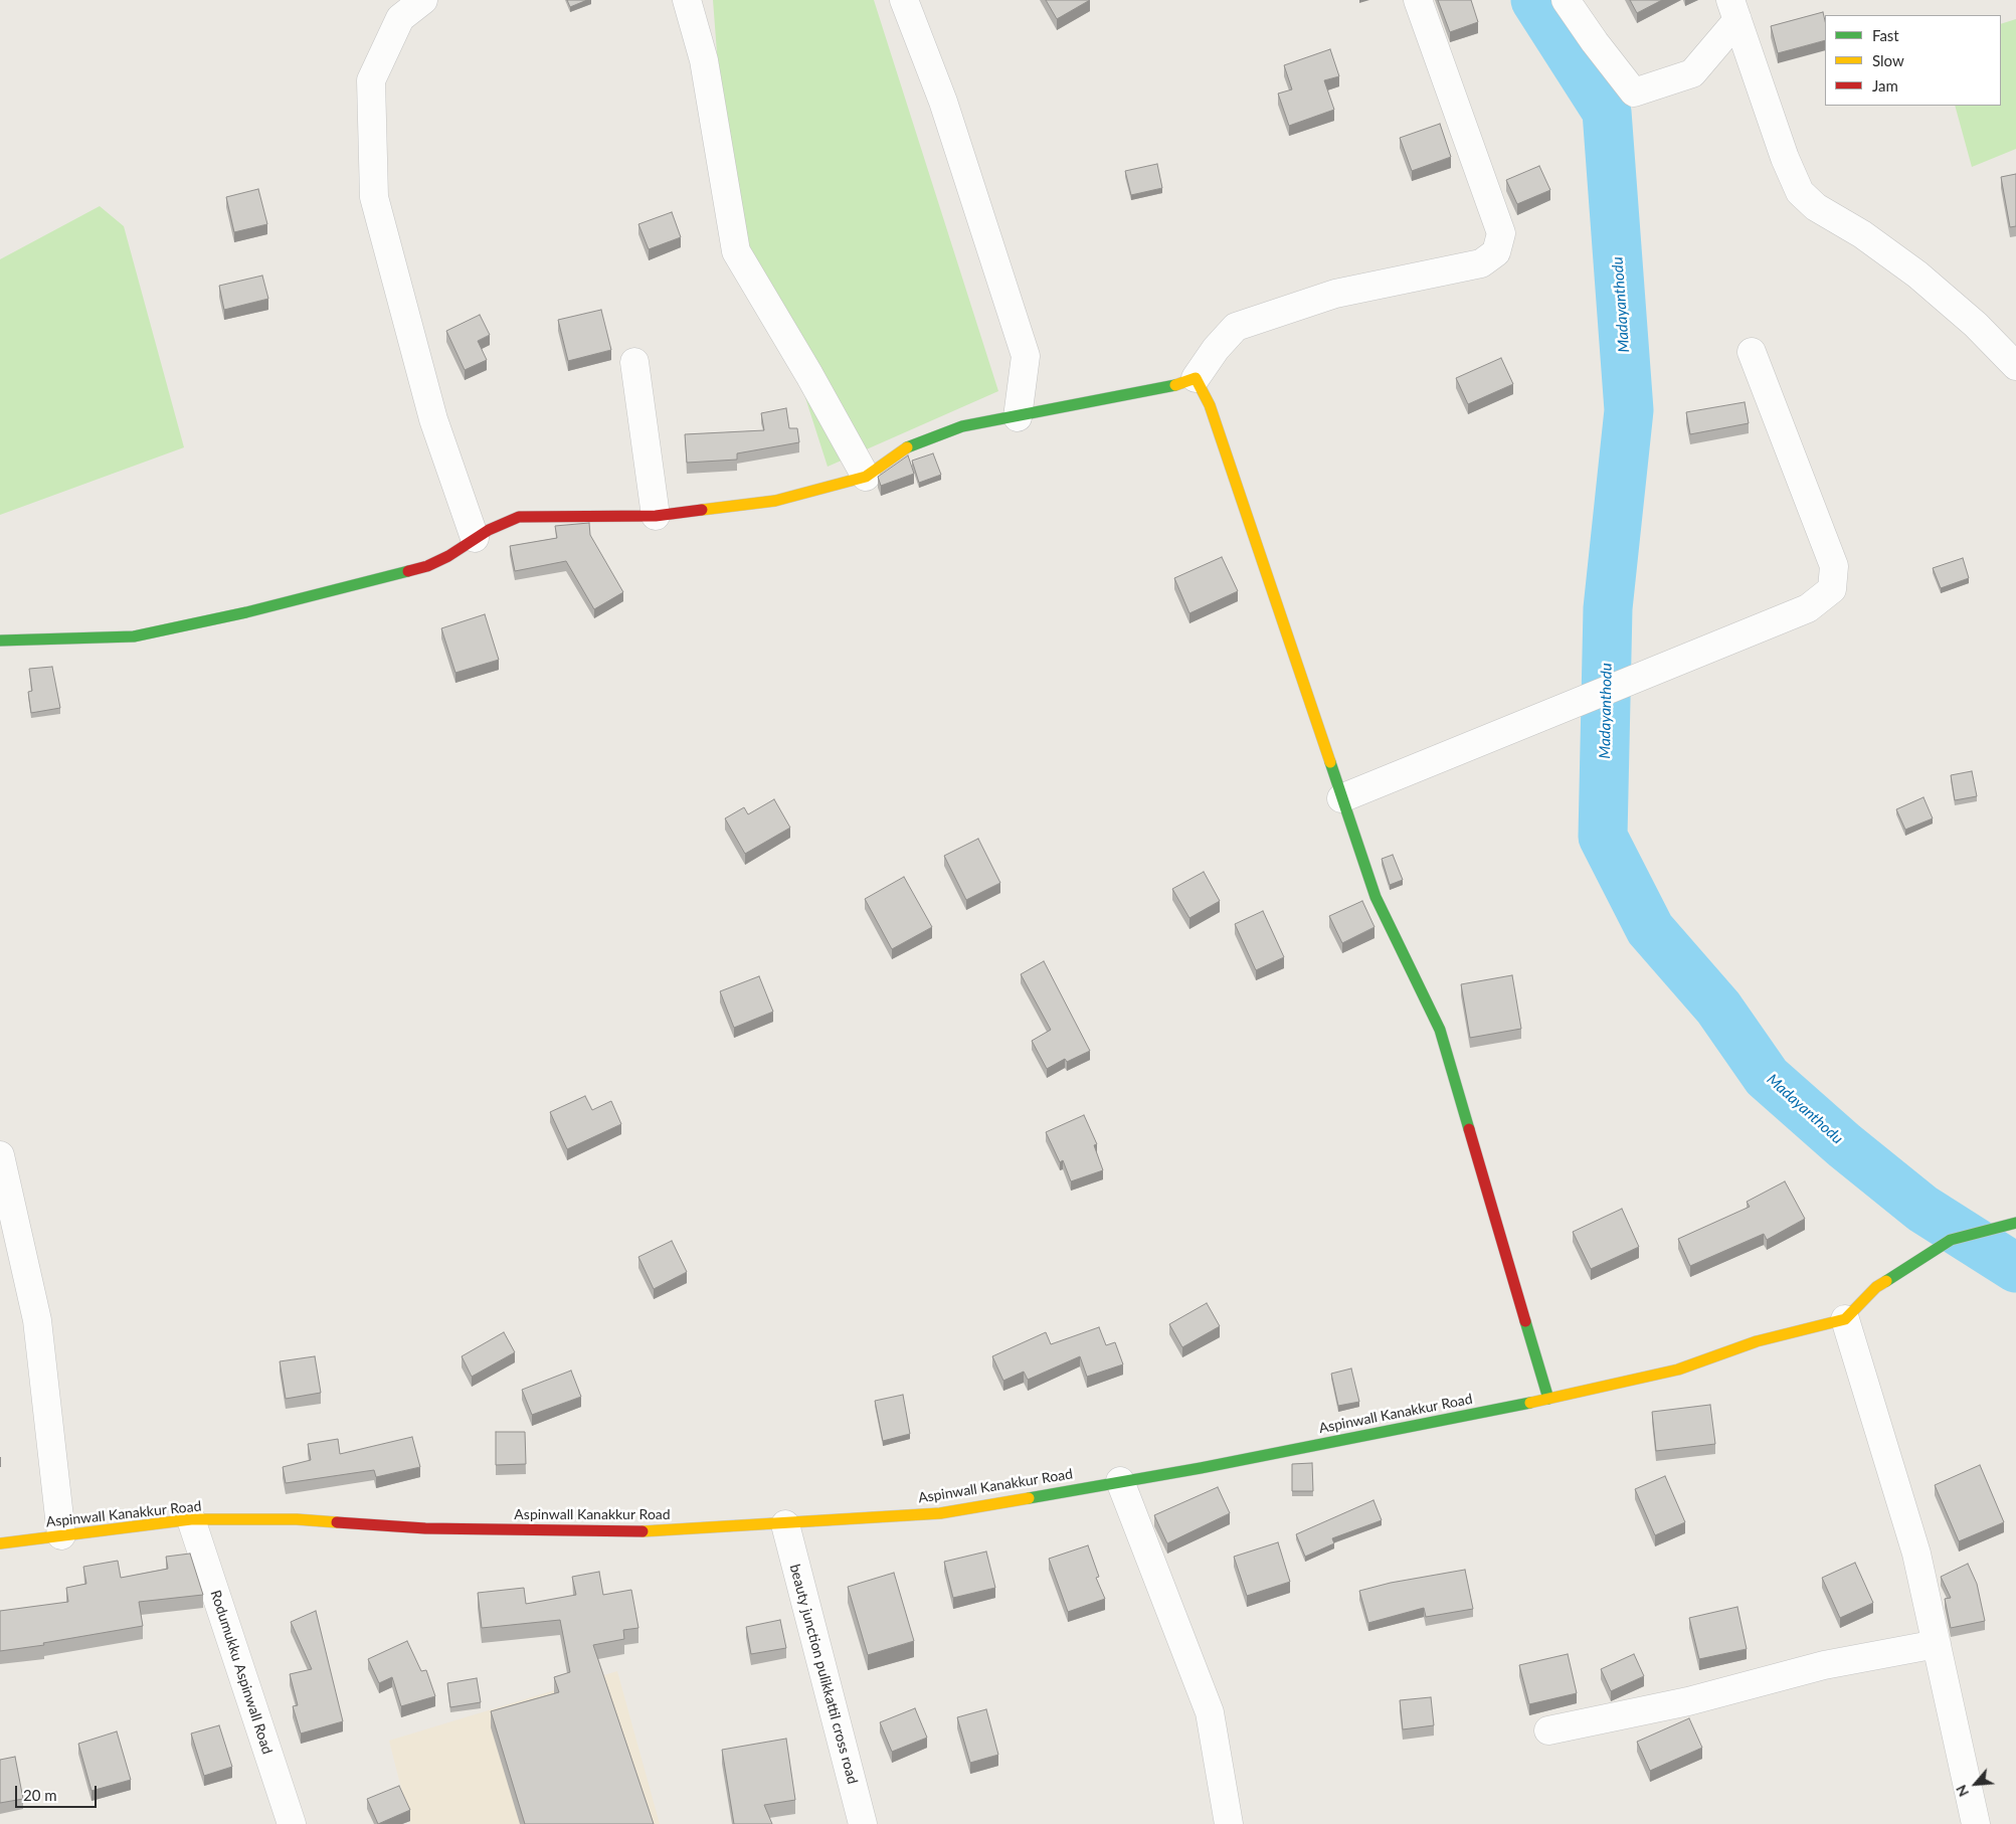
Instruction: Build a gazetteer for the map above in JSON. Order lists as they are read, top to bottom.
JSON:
{
  "streets": {
    "street": ["Aspinwall Kanakkur Road", "Rodumukku Aspinwall Road", "beauty junction pulikkattil cross road"]
  },
  "crossings": [
    ["Aspinwall Kanakkur Road", "Rodumukku Aspinwall Road"],
    ["Aspinwall Kanakkur Road", "beauty junction pulikkattil cross road"]
  ],
  "water": ["Madayanthodu"],
  "legend": ["Fast", "Slow", "Jam"],
  "scale_bar": "20 m",
  "north": "bottom left"
}
